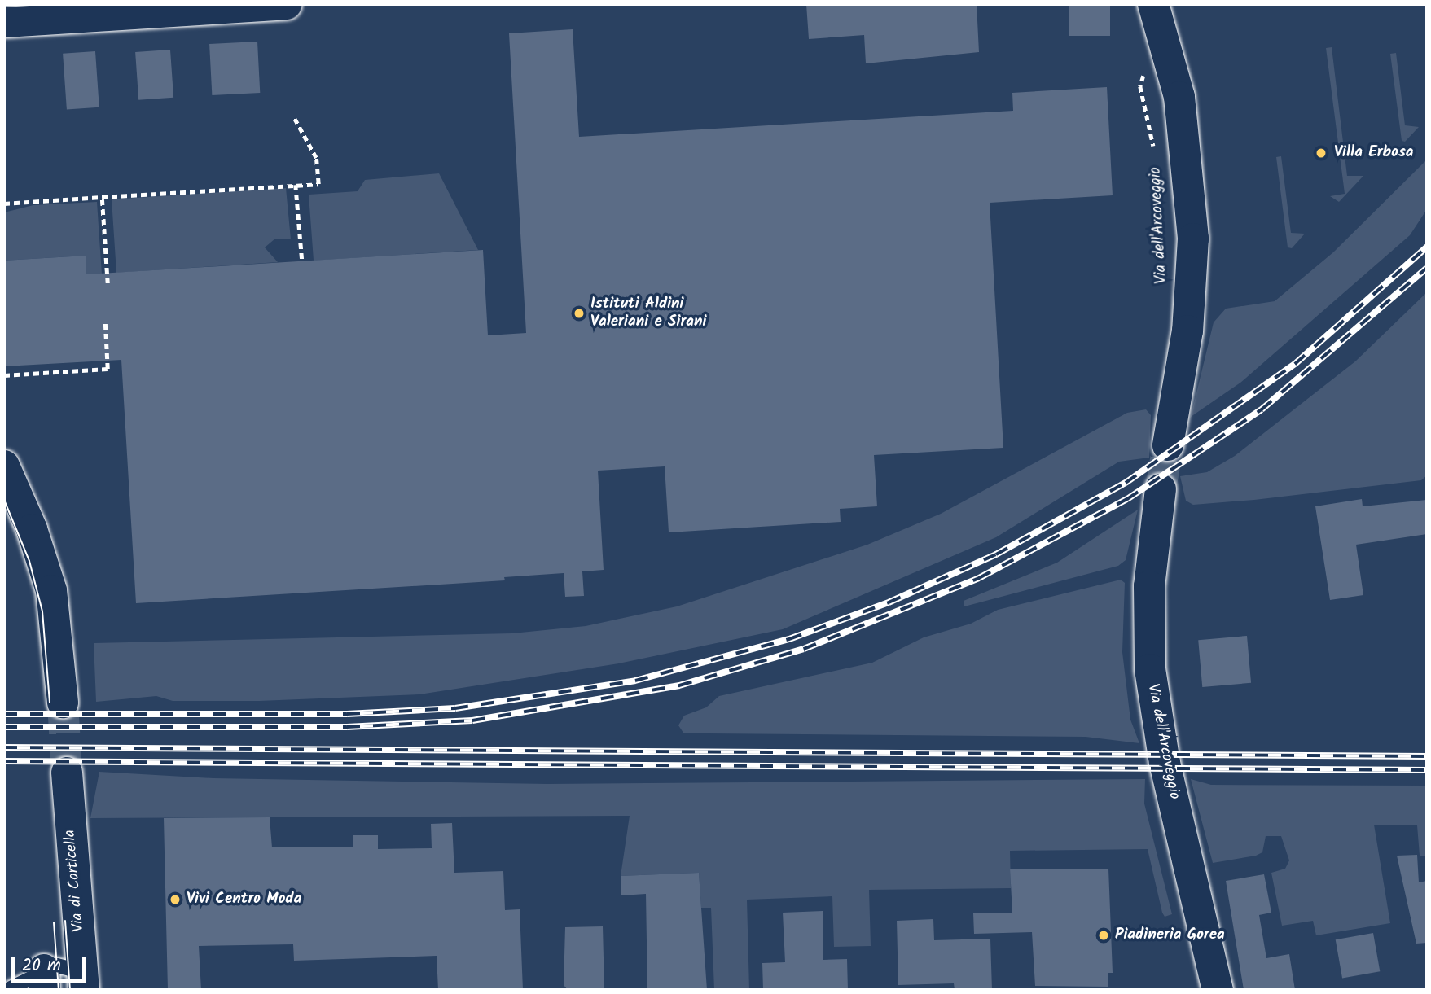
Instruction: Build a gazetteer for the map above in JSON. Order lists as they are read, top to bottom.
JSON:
{
  "streets": {
    "street": ["Via dell'Arcoveggio", "Via di Corticella"]
  },
  "places": [
    "Villa Erbosa",
    "Istituti Aldini Valeriani e Sirani",
    "Vivi Centro Moda",
    "Piadineria Gorea"
  ],
  "scale_bar": "20 m"
}
